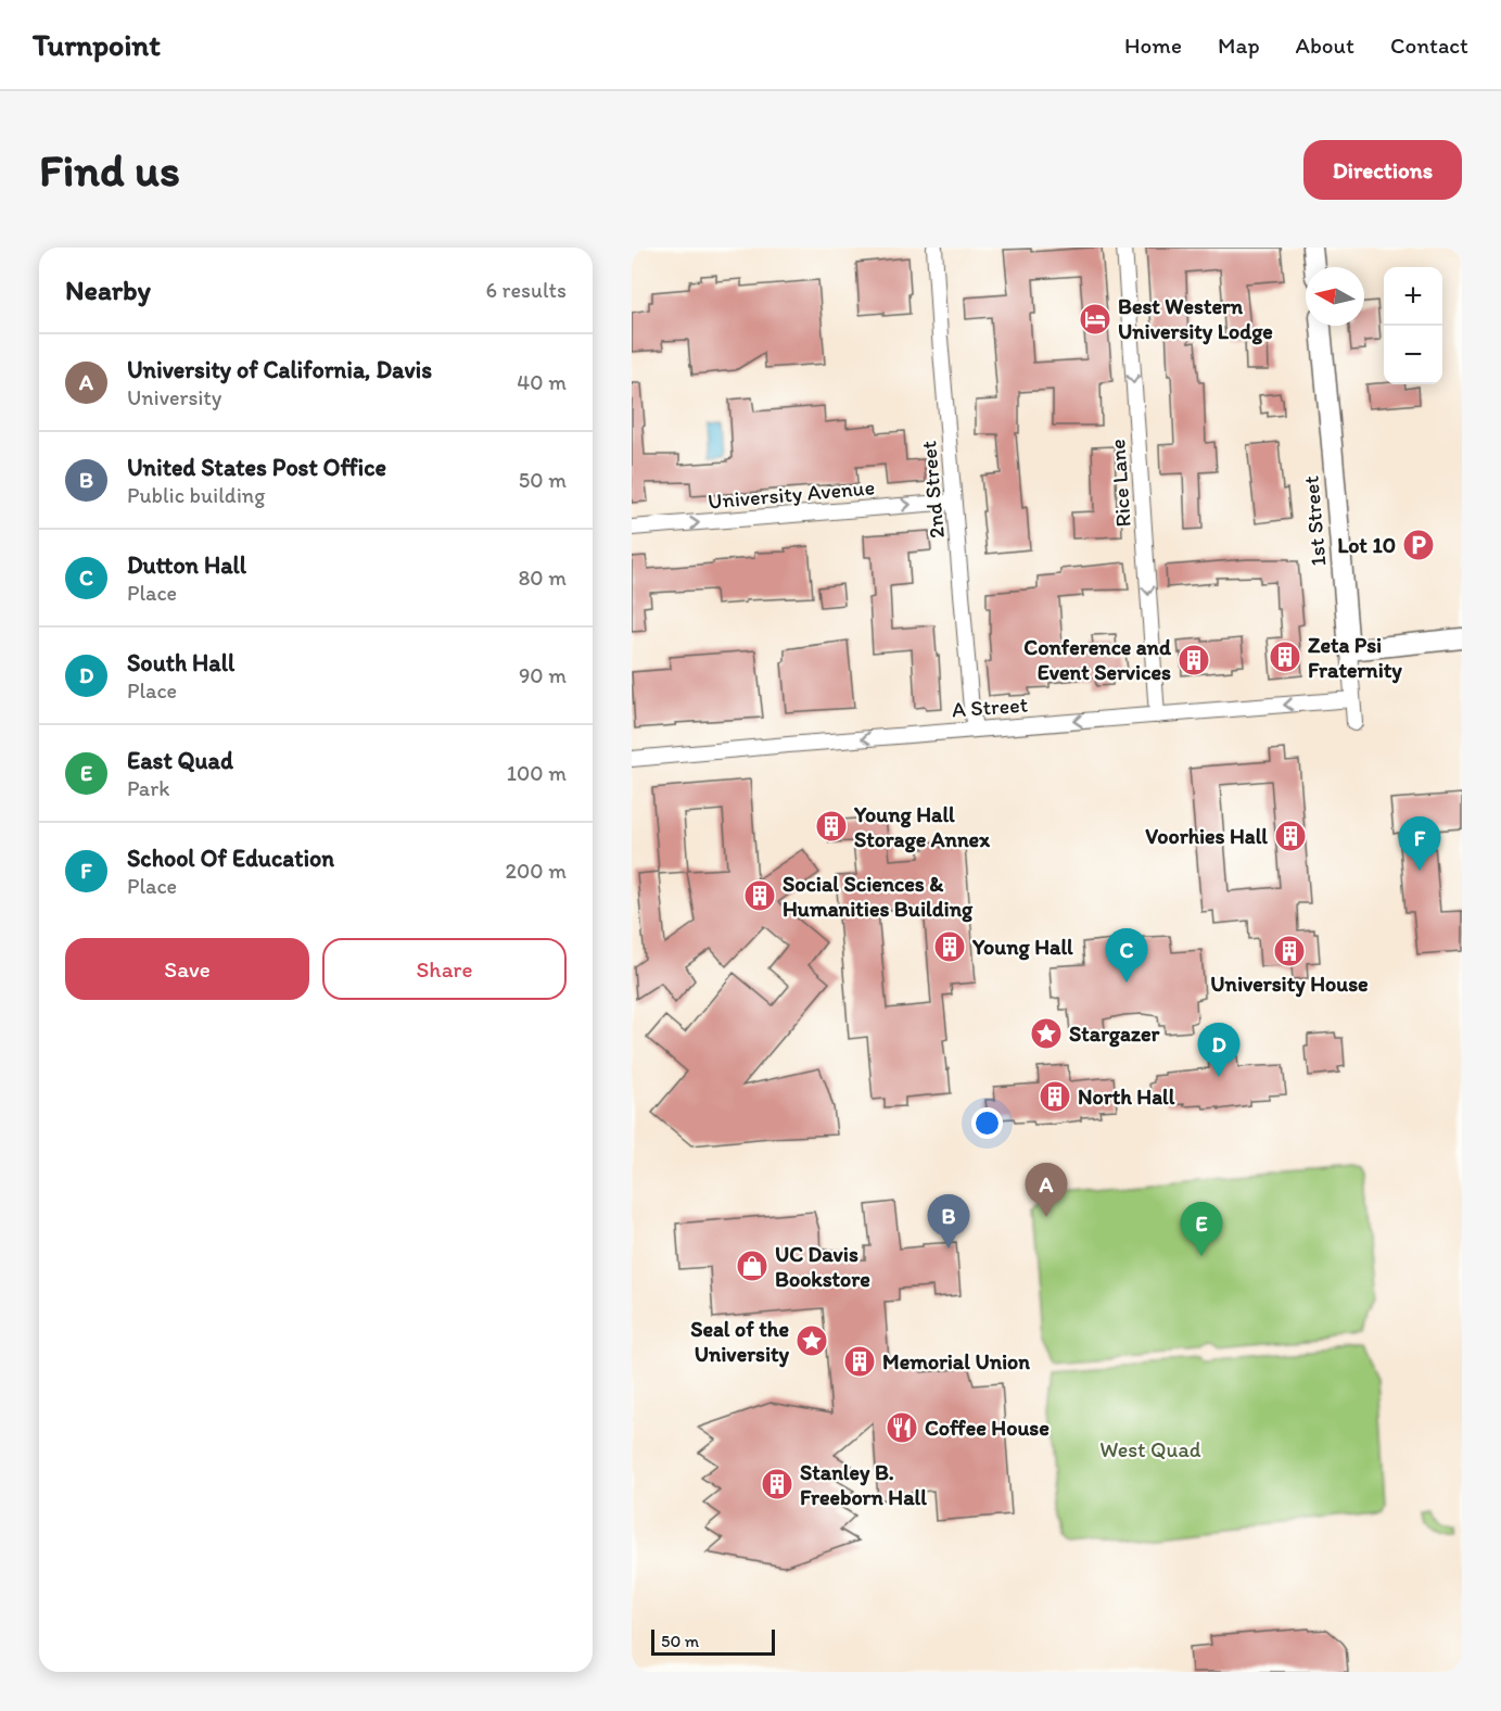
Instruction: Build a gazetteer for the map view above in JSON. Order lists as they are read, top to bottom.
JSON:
{
  "streets": {
    "street": [
      "Rice Lane",
      "2nd Street",
      "University Avenue",
      "1st Street",
      "A Street"
    ]
  },
  "crossings": [
    ["Rice Lane", "A Street"],
    ["2nd Street", "University Avenue"],
    ["2nd Street", "A Street"],
    ["1st Street", "A Street"]
  ],
  "one_way": ["Rice Lane", "University Avenue", "A Street"],
  "parks": ["West Quad"],
  "places": {
    "hotel": ["Best Western University Lodge"],
    "parking": ["Lot 10"],
    "building": [
      "Zeta Psi Fraternity",
      "Conference and Event Services",
      "Young Hall Storage Annex",
      "Voorhies Hall",
      "Social Sciences & Humanities Building",
      "Young Hall",
      "University House",
      "North Hall",
      "Memorial Union",
      "Stanley B. Freeborn Hall"
    ],
    "place": ["Stargazer", "Seal of the University"],
    "shop": ["UC Davis Bookstore"],
    "restaurant": ["Coffee House"]
  },
  "scale_bar": "50 m",
  "north": "left",
  "page": {
    "header": "Turnpoint",
    "nav": [
      "Home",
      "Map",
      "About",
      "Contact"
    ],
    "buttons": [
      "Directions",
      ["Save", "Share"]
    ],
    "title": "Find us",
    "heading": ["Nearby", "6 results"],
    "map_buttons": ["+", "−"],
    "list": [
      {
        "mark": "A",
        "name": "University of California, Davis",
        "note": "University",
        "value": "40 m"
      },
      {
        "mark": "B",
        "name": "United States Post Office",
        "note": "Public building",
        "value": "50 m"
      },
      {
        "mark": "C",
        "name": "Dutton Hall",
        "note": "Place",
        "value": "80 m"
      },
      {
        "mark": "D",
        "name": "South Hall",
        "note": "Place",
        "value": "90 m"
      },
      {
        "mark": "E",
        "name": "East Quad",
        "note": "Park",
        "value": "100 m"
      },
      {
        "mark": "F",
        "name": "School Of Education",
        "note": "Place",
        "value": "200 m"
      }
    ],
    "pins": [
      "F",
      "C",
      "D",
      "A",
      "B",
      "E"
    ],
    "scale": "50 m"
  }
}
